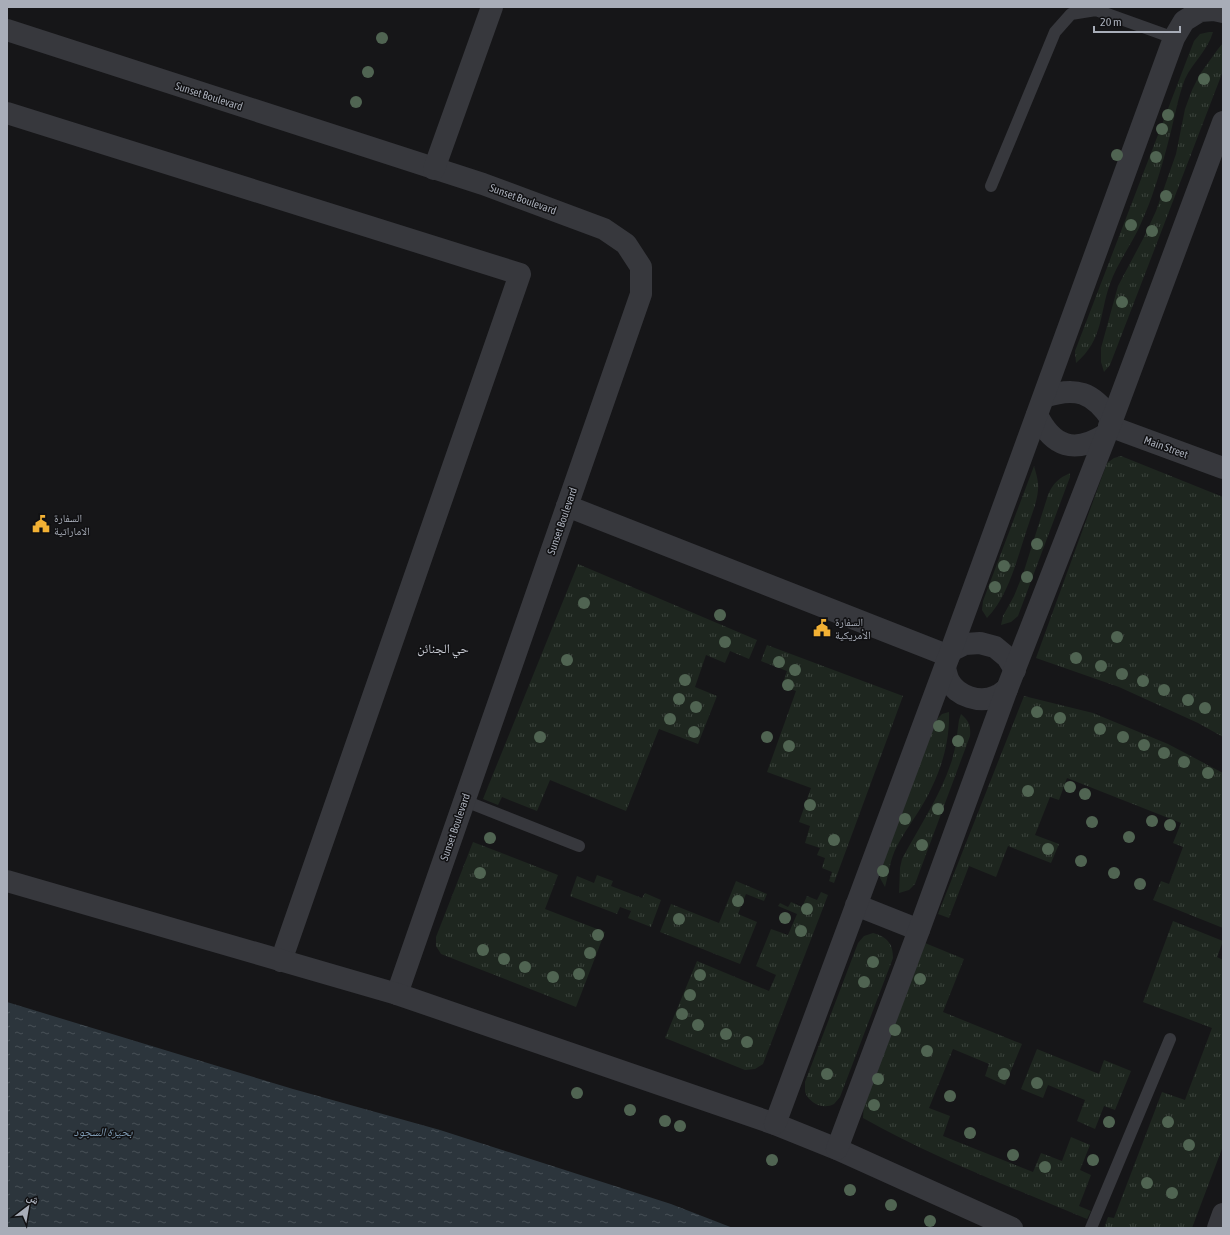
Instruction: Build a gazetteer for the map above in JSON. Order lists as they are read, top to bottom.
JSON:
{
  "streets": {
    "street": ["Sunset Boulevard", "Main Street"]
  },
  "districts": ["حي الجنائن"],
  "water": ["بحيرة السجود"],
  "places": {
    "public building": ["السفارة الاماراتية", "السفارة الأمريكية"]
  },
  "scale_bar": "20 m",
  "north": "top right"
}
